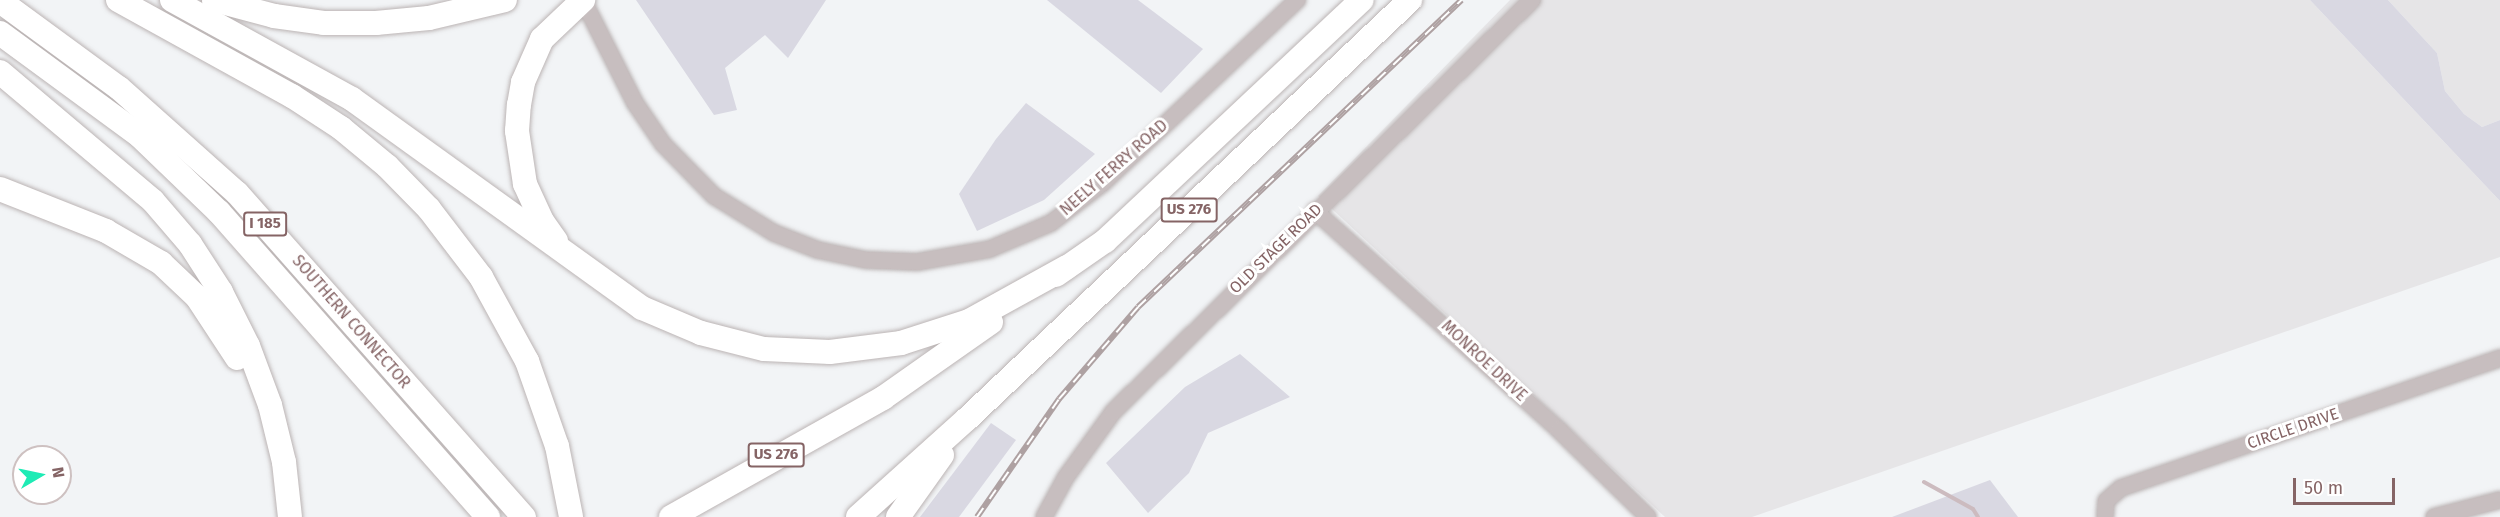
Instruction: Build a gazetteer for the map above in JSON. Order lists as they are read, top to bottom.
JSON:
{
  "streets": {
    "highway": ["US 276", "I 185", "SOUTHERN CONNECTOR"],
    "street": [
      "NEELY FERRY ROAD",
      "OLD STAGE ROAD",
      "MONROE DRIVE",
      "CIRCLE DRIVE"
    ]
  },
  "crossings": [
    ["OLD STAGE ROAD", "MONROE DRIVE"]
  ],
  "scale_bar": "50 m",
  "north": "right"
}
